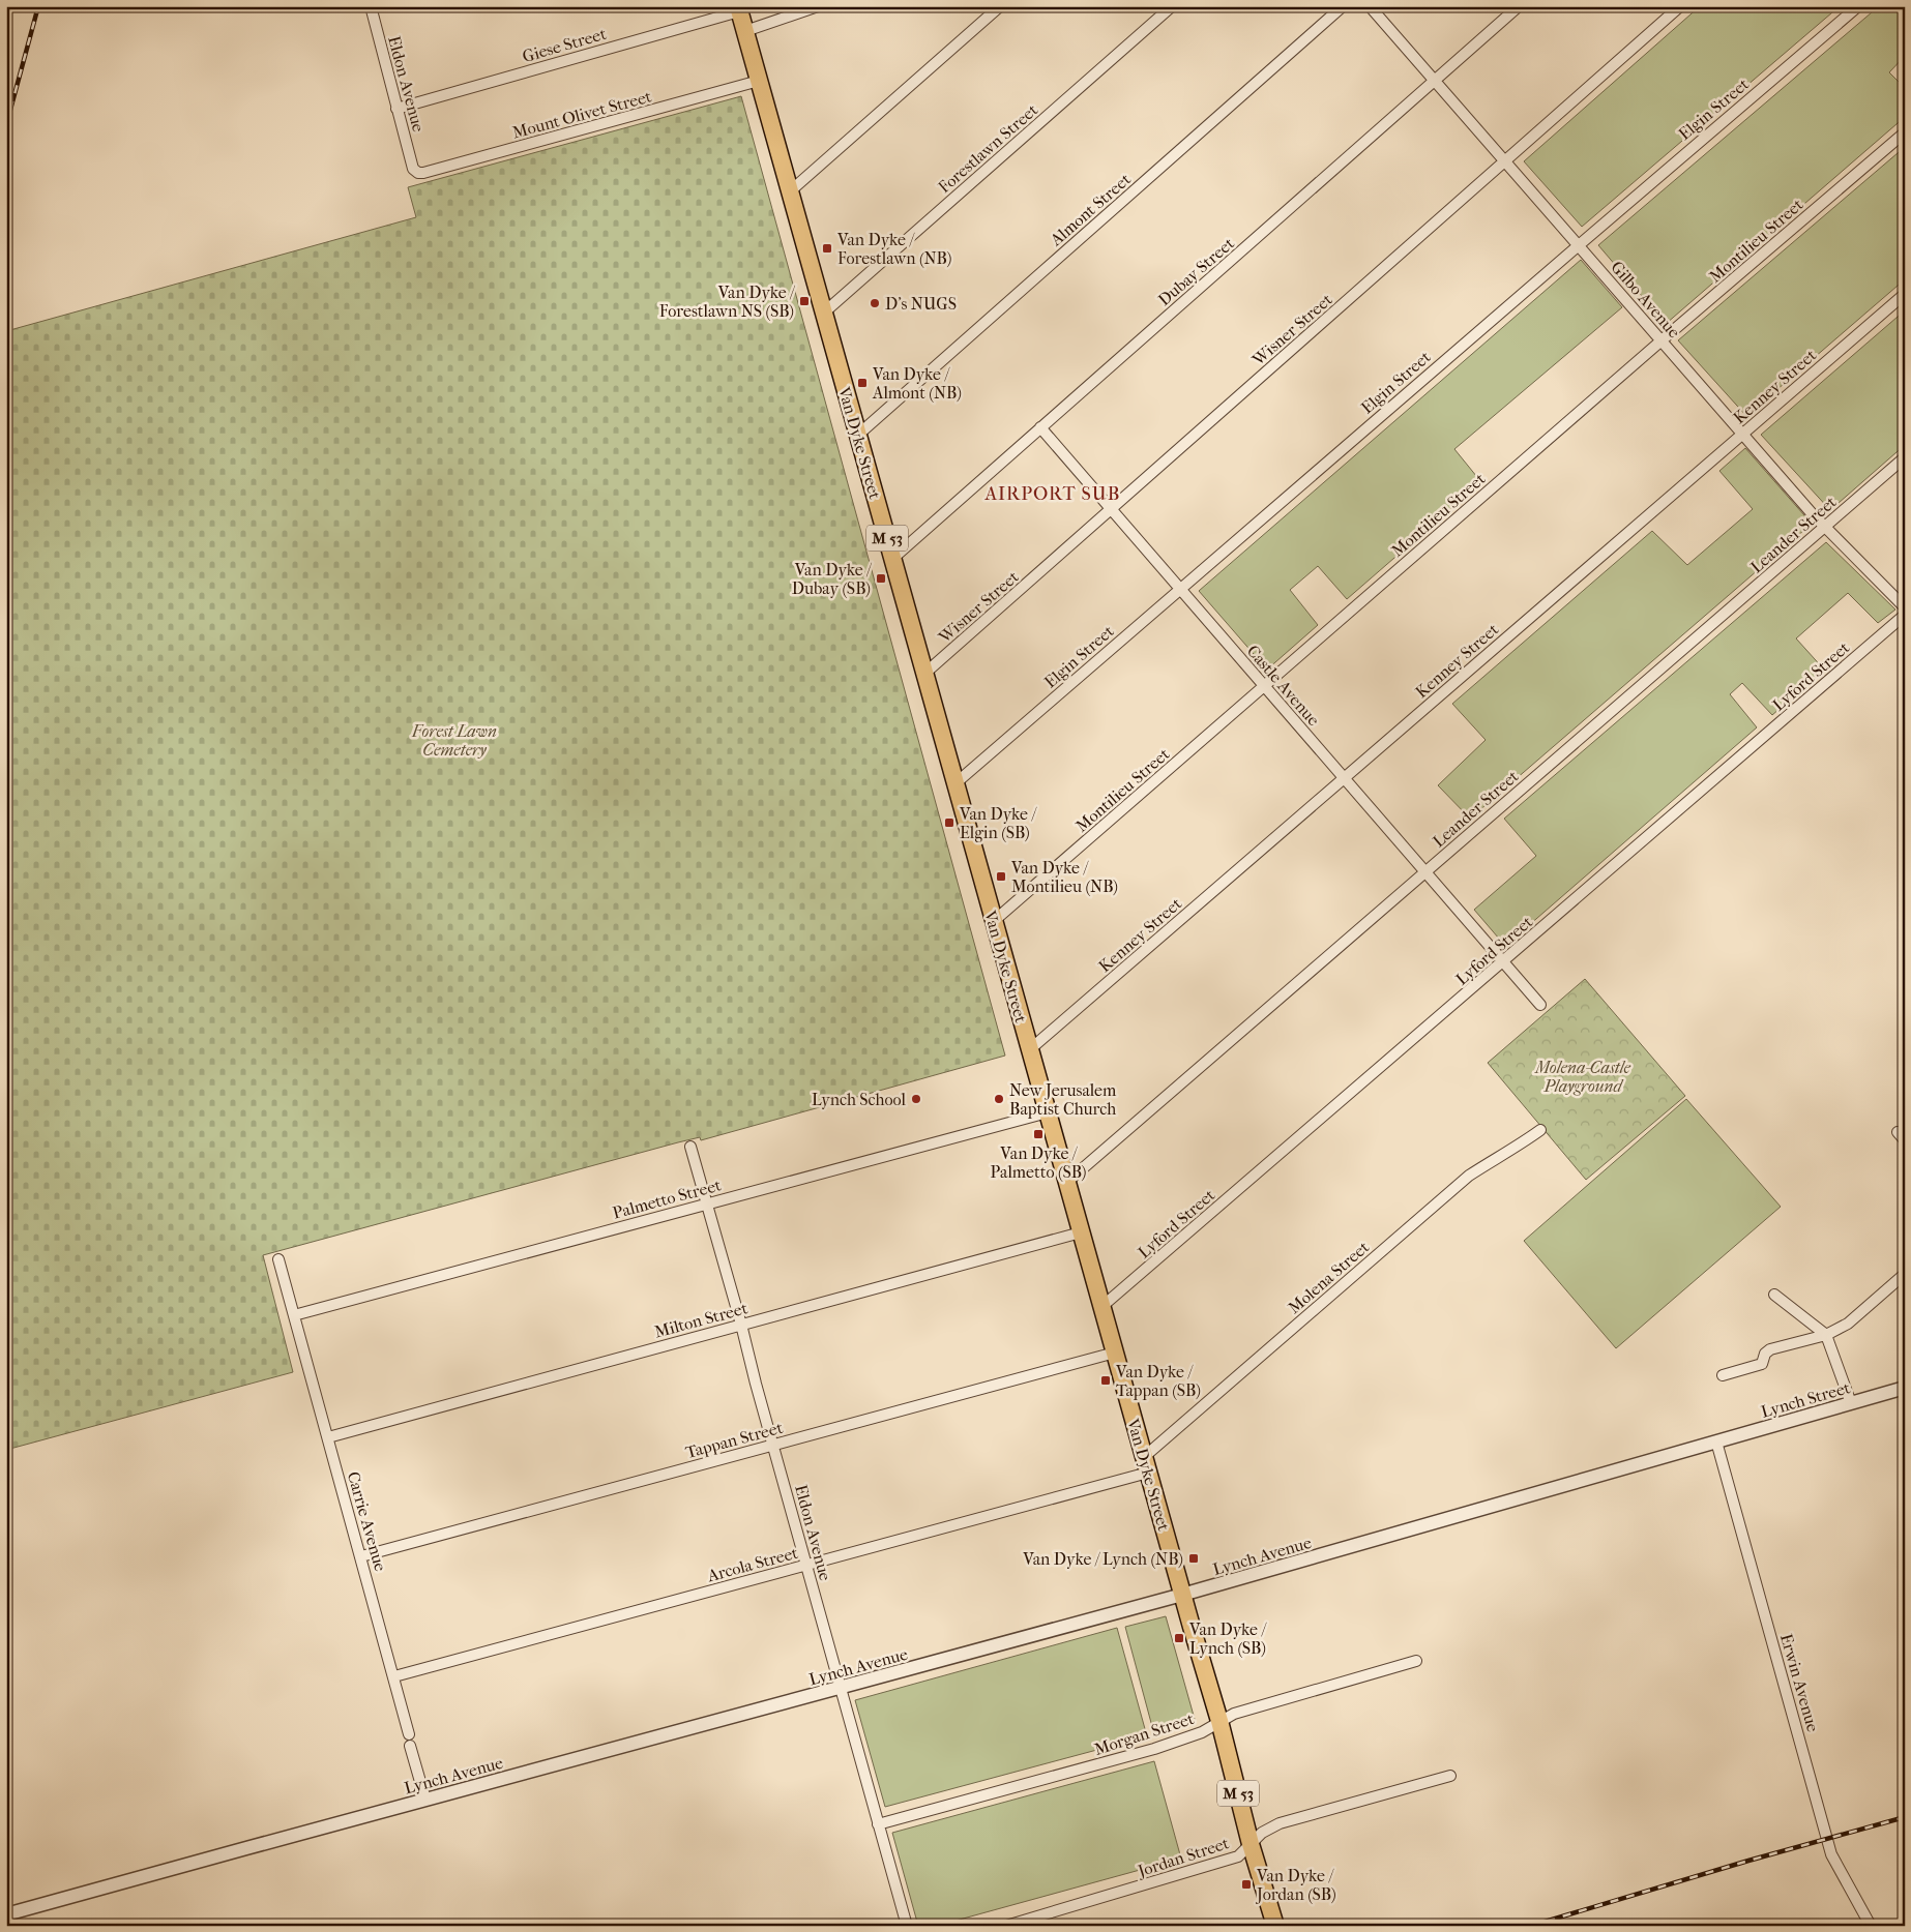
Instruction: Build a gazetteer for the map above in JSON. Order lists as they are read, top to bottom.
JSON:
{
  "streets": {
    "main road": ["Van Dyke Street", "M 53"],
    "street": [
      "Giese Street",
      "Eldon Avenue",
      "Elgin Street",
      "Mount Olivet Street",
      "Forestlawn Street",
      "Almont Street",
      "Montilieu Street",
      "Dubay Street",
      "Gilbo Avenue",
      "Wisner Street",
      "Kenney Street",
      "Leander Street",
      "Lyford Street",
      "Castle Avenue",
      "Palmetto Street",
      "Molena Street",
      "Milton Street",
      "Lynch Street",
      "Tappan Street",
      "Carrie Avenue",
      "Lynch Avenue",
      "Arcola Street",
      "Erwin Avenue",
      "Morgan Street",
      "Jordan Street"
    ]
  },
  "crossings": [
    ["Giese Street", "Eldon Avenue"],
    ["Giese Street", "Van Dyke Street"],
    ["Eldon Avenue", "Mount Olivet Street"],
    ["Eldon Avenue", "Palmetto Street"],
    ["Eldon Avenue", "Milton Street"],
    ["Eldon Avenue", "Tappan Street"],
    ["Eldon Avenue", "Lynch Avenue"],
    ["Eldon Avenue", "Arcola Street"],
    ["Eldon Avenue", "Morgan Street"],
    ["Elgin Street", "Gilbo Avenue"],
    ["Elgin Street", "Van Dyke Street"],
    ["Elgin Street", "Castle Avenue"],
    ["Mount Olivet Street", "Van Dyke Street"],
    ["Forestlawn Street", "Van Dyke Street"],
    ["Almont Street", "Van Dyke Street"],
    ["Montilieu Street", "Gilbo Avenue"],
    ["Montilieu Street", "Van Dyke Street"],
    ["Montilieu Street", "Castle Avenue"],
    ["Dubay Street", "Gilbo Avenue"],
    ["Dubay Street", "Van Dyke Street"],
    ["Dubay Street", "Castle Avenue"],
    ["Gilbo Avenue", "Wisner Street"],
    ["Gilbo Avenue", "Kenney Street"],
    ["Gilbo Avenue", "Leander Street"],
    ["Wisner Street", "Van Dyke Street"],
    ["Wisner Street", "Castle Avenue"],
    ["Kenney Street", "Van Dyke Street"],
    ["Kenney Street", "Castle Avenue"],
    ["Van Dyke Street", "Leander Street"],
    ["Van Dyke Street", "Lyford Street"],
    ["Van Dyke Street", "Palmetto Street"],
    ["Van Dyke Street", "Molena Street"],
    ["Van Dyke Street", "Milton Street"],
    ["Van Dyke Street", "Tappan Street"],
    ["Van Dyke Street", "Lynch Avenue"],
    ["Van Dyke Street", "Arcola Street"],
    ["Van Dyke Street", "Morgan Street"],
    ["Van Dyke Street", "Jordan Street"],
    ["Leander Street", "Castle Avenue"],
    ["Lyford Street", "Castle Avenue"],
    ["Palmetto Street", "Carrie Avenue"],
    ["Molena Street", "Arcola Street"],
    ["Milton Street", "Carrie Avenue"],
    ["Lynch Street", "Lynch Avenue"],
    ["Lynch Street", "Erwin Avenue"],
    ["Tappan Street", "Carrie Avenue"],
    ["Carrie Avenue", "Lynch Avenue"],
    ["Carrie Avenue", "Arcola Street"],
    ["Lynch Avenue", "Erwin Avenue"]
  ],
  "districts": ["AIRPORT SUB"],
  "parks": ["Forest Lawn Cemetery", "Molena-Castle Playground"],
  "places": {
    "transit": [
      "Van Dyke / Forestlawn (NB)",
      "Van Dyke / Forestlawn NS (SB)",
      "Van Dyke / Almont (NB)",
      "Van Dyke / Dubay (SB)",
      "Van Dyke / Elgin (SB)",
      "Van Dyke / Montilieu (NB)",
      "Van Dyke / Palmetto (SB)",
      "Van Dyke / Tappan (SB)",
      "Van Dyke / Lynch (NB)",
      "Van Dyke / Lynch (SB)",
      "Van Dyke / Jordan (SB)"
    ],
    "other": ["D's NUGS", "Lynch School", "New Jerusalem Baptist Church"]
  }
}
